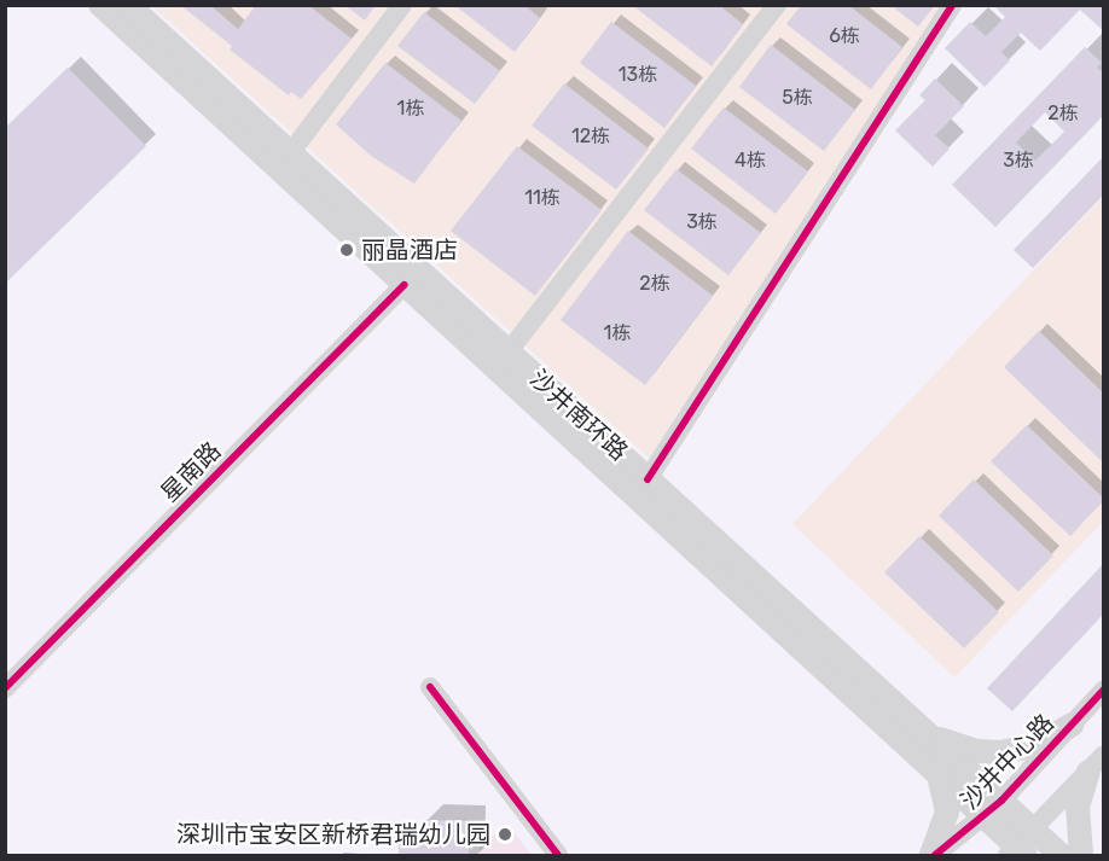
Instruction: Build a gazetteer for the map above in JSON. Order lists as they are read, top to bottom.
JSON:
{
  "streets": {
    "main road": ["沙井南环路"],
    "street": ["星南路", "沙井中心路"]
  },
  "crossings": [
    ["沙井南环路", "星南路"],
    ["沙井南环路", "沙井中心路"]
  ],
  "places": ["丽晶酒店", "深圳市宝安区新桥君瑞幼儿园"],
  "house_numbers": [
    "6栋",
    "13栋",
    "5栋",
    "1栋",
    "2栋",
    "12栋",
    "4栋",
    "3栋",
    "11栋",
    "3栋",
    "2栋",
    "1栋"
  ]
}
